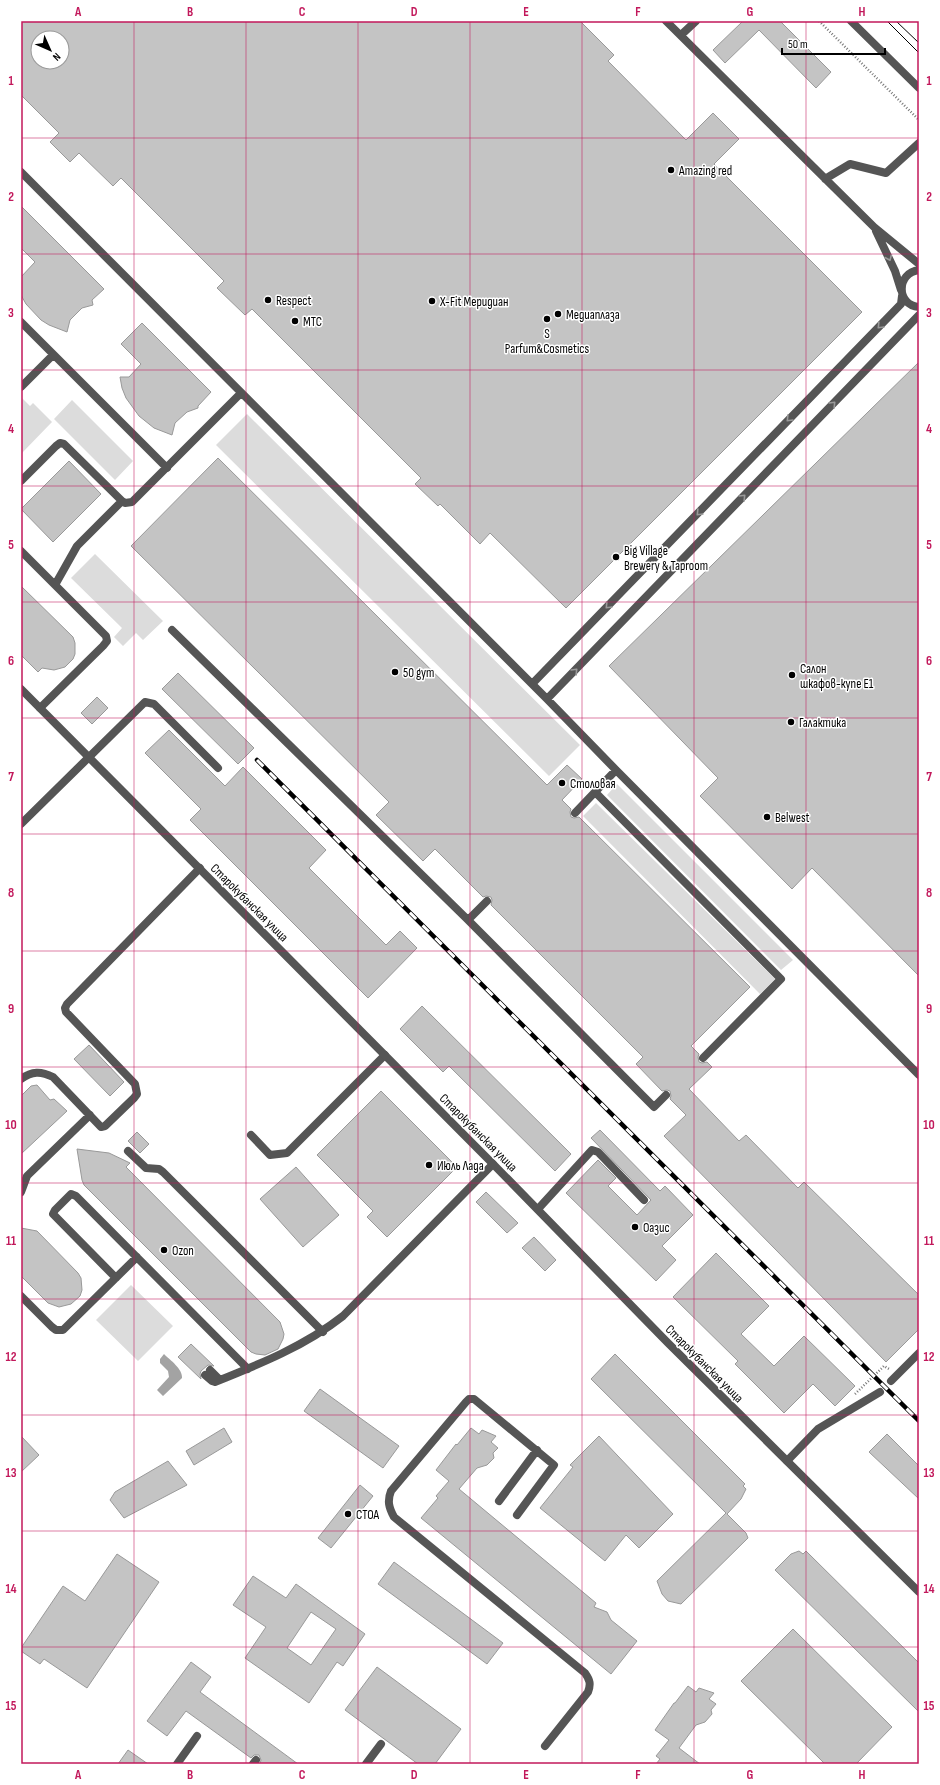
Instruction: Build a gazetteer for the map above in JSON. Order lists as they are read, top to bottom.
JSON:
{
  "streets": {
    "street": ["Старокубанская улица"]
  },
  "places": [
    "Amazing red",
    "Respect",
    "X-Fit Меридиан",
    "Медиаплаза",
    "S Parfum&Cosmetics",
    "МТС",
    "Big Village Brewery & Taproom",
    "50 gym",
    "Салон шкафов-купе Е1",
    "Галактика",
    "Столовая",
    "Belwest",
    "Июль Лада",
    "Оазис",
    "Ozon",
    "СТОА"
  ],
  "scale_bar": "50 m",
  "north": "bottom right",
  "grid": {
    "columns": [
      "A",
      "B",
      "C",
      "D",
      "E",
      "F",
      "G",
      "H"
    ],
    "rows": [
      "1",
      "2",
      "3",
      "4",
      "5",
      "6",
      "7",
      "8",
      "9",
      "10",
      "11",
      "12",
      "13",
      "14",
      "15"
    ]
  }
}
